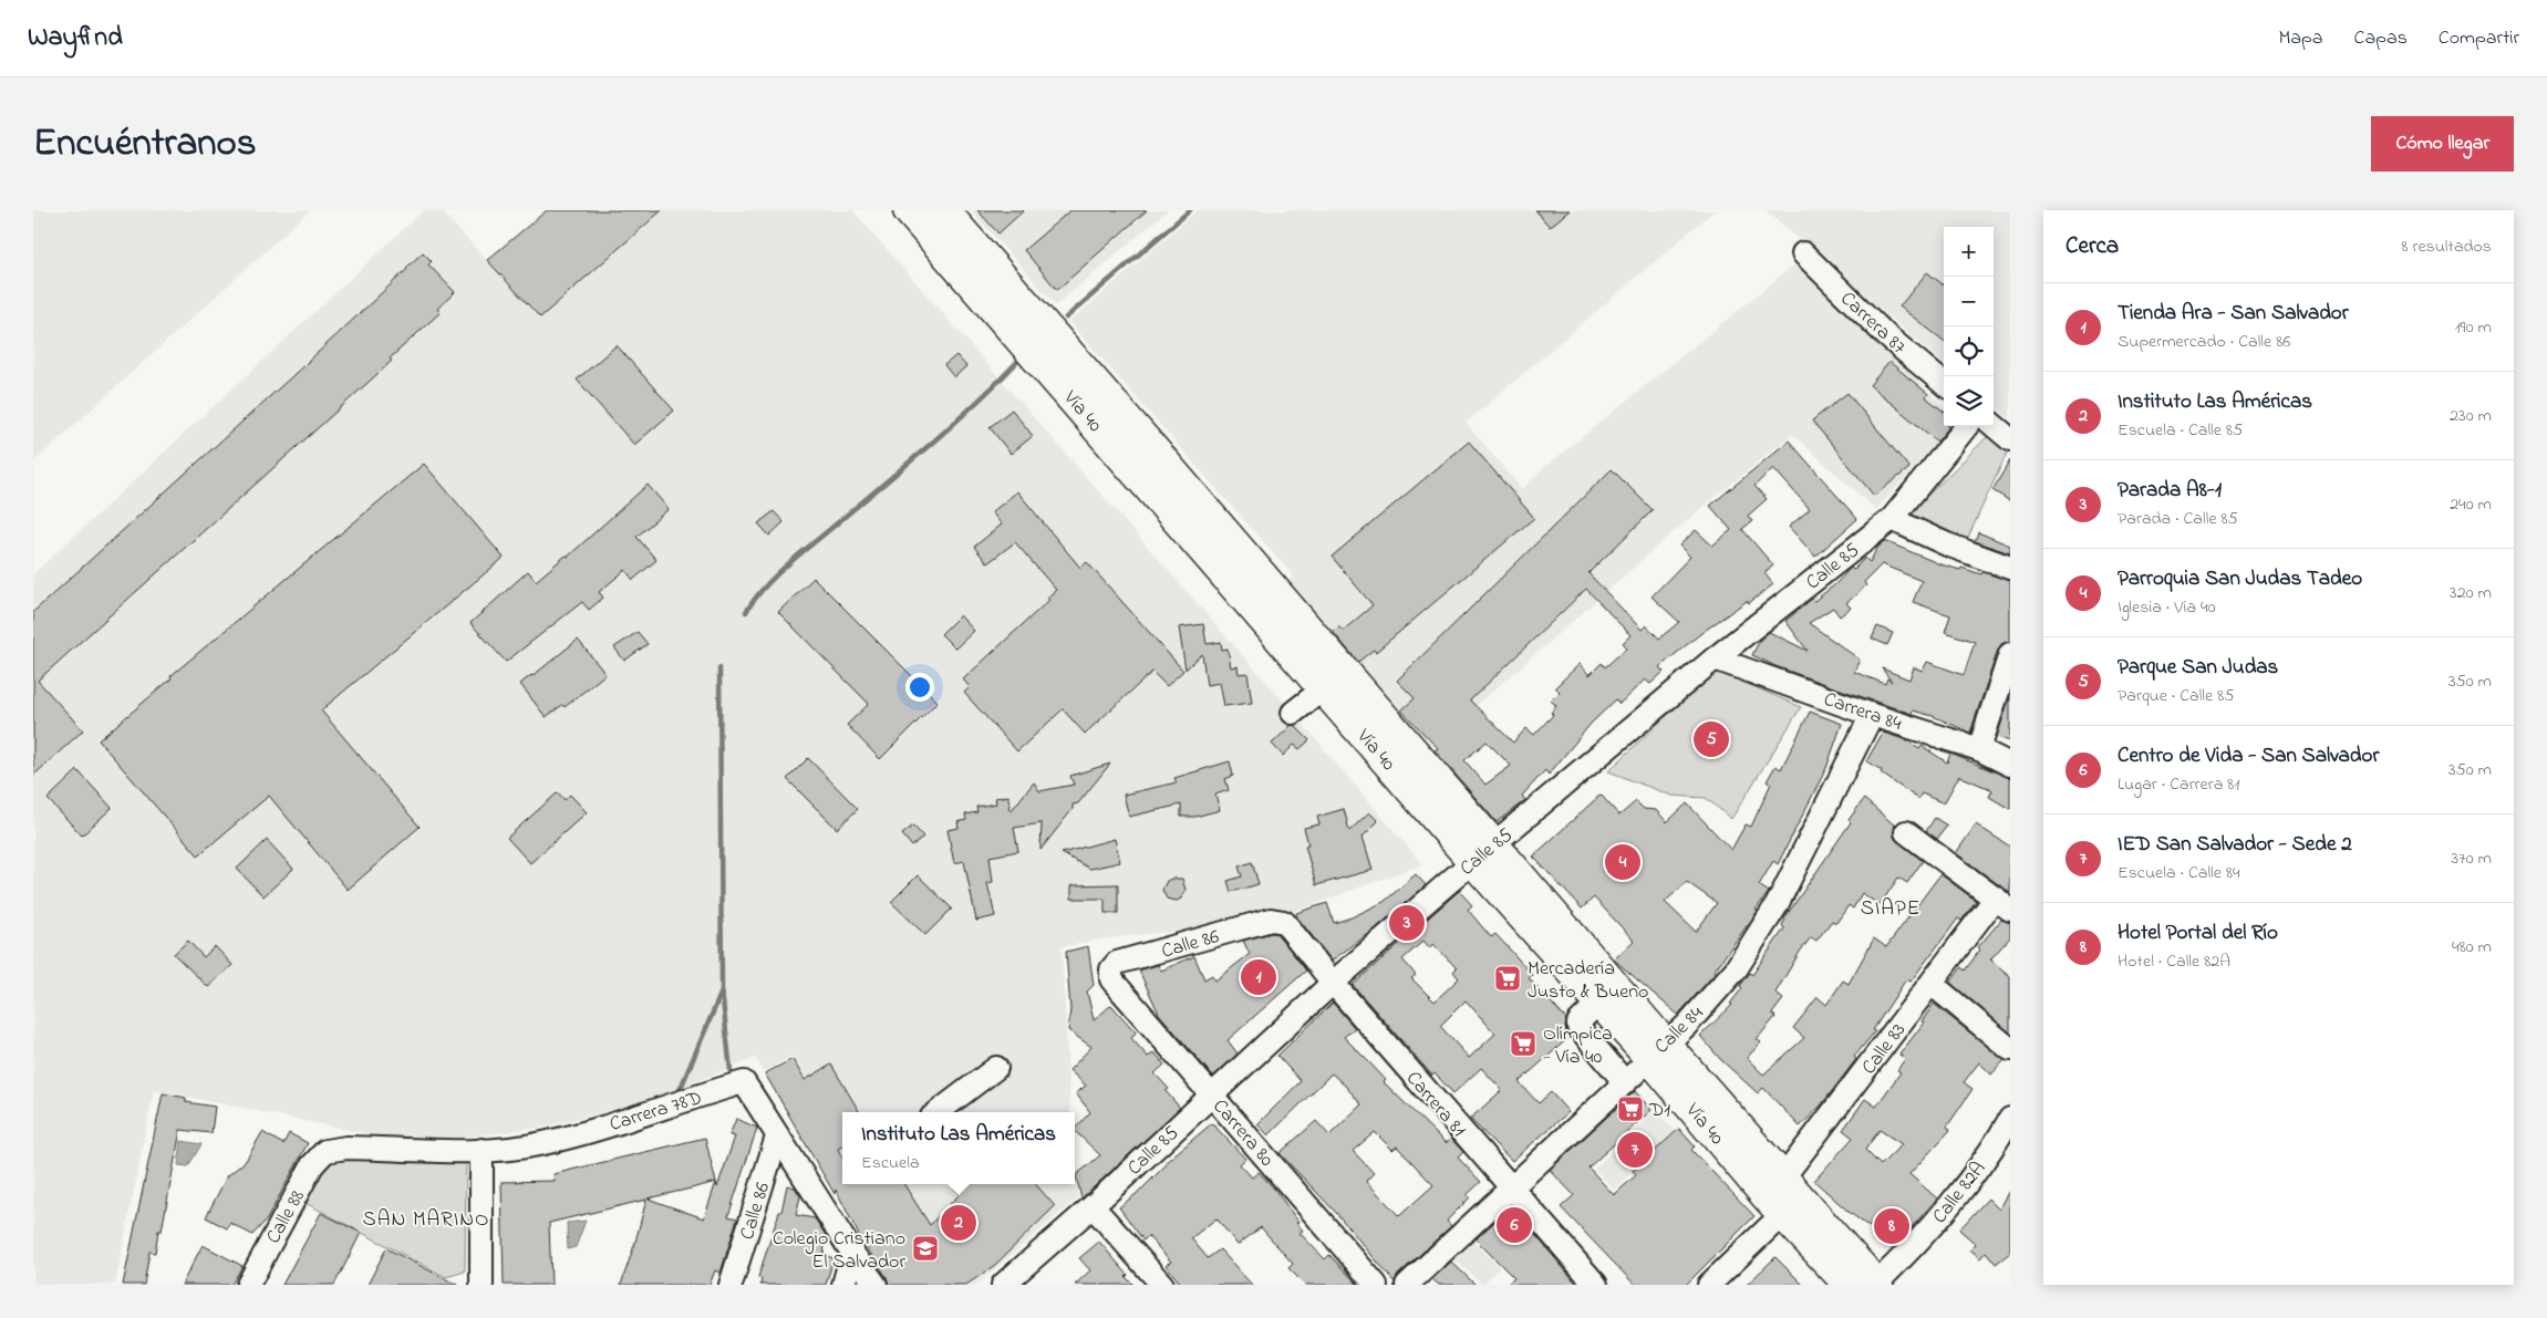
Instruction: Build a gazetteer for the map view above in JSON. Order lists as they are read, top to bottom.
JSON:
{
  "streets": {
    "highway": ["Vía 40"],
    "street": [
      "Carrera 87",
      "Calle 85",
      "Carrera 84",
      "Calle 86",
      "Calle 84",
      "Calle 83",
      "Carrera 81",
      "Carrera 78D",
      "Carrera 80",
      "Calle 82A",
      "Calle 88"
    ]
  },
  "crossings": [
    ["Vía 40", "Calle 85"],
    ["Vía 40", "Calle 84"],
    ["Vía 40", "Calle 83"],
    ["Vía 40", "Calle 82A"],
    ["Calle 85", "Carrera 84"],
    ["Calle 85", "Carrera 81"],
    ["Calle 85", "Carrera 80"],
    ["Carrera 84", "Calle 84"],
    ["Calle 86", "Carrera 81"],
    ["Calle 86", "Carrera 78D"],
    ["Calle 86", "Carrera 80"],
    ["Calle 84", "Carrera 81"],
    ["Carrera 78D", "Calle 88"]
  ],
  "districts": ["SIAPE", "SAN MARINO"],
  "places": {
    "supermarket": ["Mercadería Justo & Bueno", "Olímpica - Vía 40", "D1"],
    "school or university": ["Colegio Cristiano El Salvador"]
  },
  "page": {
    "header": "Wayfind",
    "nav": ["Mapa", "Capas", "Compartir"],
    "title": "Encuéntranos",
    "buttons": "Cómo llegar",
    "heading": ["Cerca", "8 resultados"],
    "map_buttons": ["+", "−"],
    "list": [
      {
        "mark": "1",
        "name": "Tienda Ara - San Salvador",
        "note": "Supermercado · Calle 86",
        "value": "190 m"
      },
      {
        "mark": "2",
        "name": "Instituto Las Américas",
        "note": "Escuela · Calle 85",
        "value": "230 m"
      },
      {
        "mark": "3",
        "name": "Parada A8-1",
        "note": "Parada · Calle 85",
        "value": "240 m"
      },
      {
        "mark": "4",
        "name": "Parroquia San Judas Tadeo",
        "note": "Iglesia · Vía 40",
        "value": "320 m"
      },
      {
        "mark": "5",
        "name": "Parque San Judas",
        "note": "Parque · Calle 85",
        "value": "350 m"
      },
      {
        "mark": "6",
        "name": "Centro de Vida - San Salvador",
        "note": "Lugar · Carrera 81",
        "value": "350 m"
      },
      {
        "mark": "7",
        "name": "IED San Salvador - Sede 2",
        "note": "Escuela · Calle 84",
        "value": "370 m"
      },
      {
        "mark": "8",
        "name": "Hotel Portal del Río",
        "note": "Hotel · Calle 82A",
        "value": "480 m"
      }
    ],
    "pins": [
      "5",
      "4",
      "3",
      "1",
      "7",
      "2",
      "6",
      "8"
    ],
    "popup": ["Instituto Las Américas", "Escuela"]
  }
}
